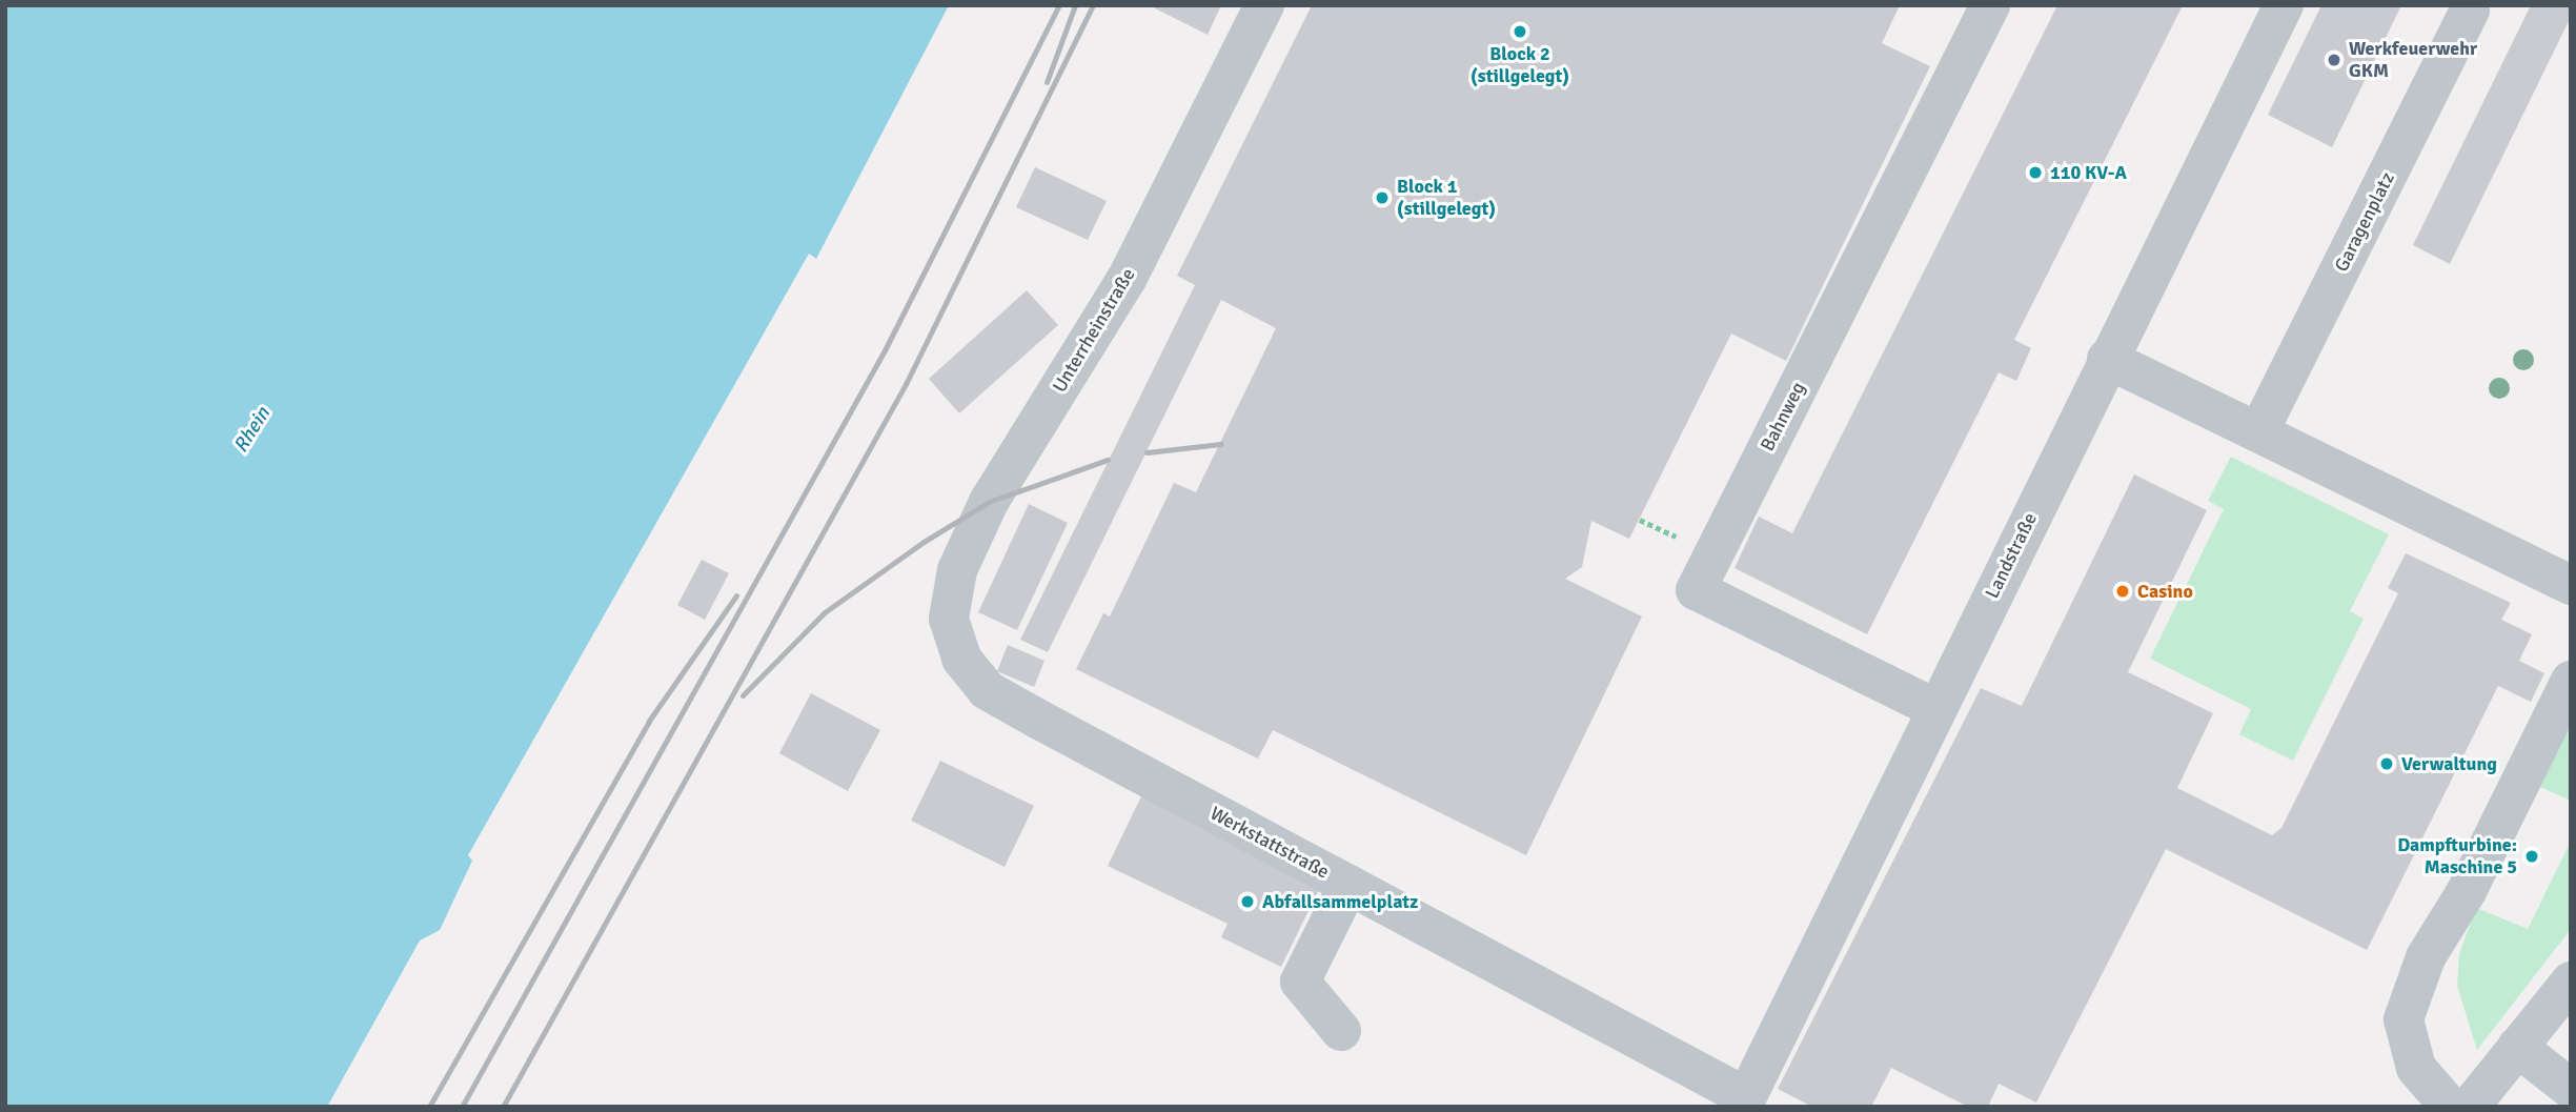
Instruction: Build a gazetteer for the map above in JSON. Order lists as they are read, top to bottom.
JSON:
{
  "streets": {
    "street": [
      "Garagenplatz",
      "Unterrheinstraße",
      "Bahnweg",
      "Landstraße",
      "Werkstattstraße"
    ]
  },
  "crossings": [
    ["Unterrheinstraße", "Werkstattstraße"],
    ["Bahnweg", "Landstraße"],
    ["Landstraße", "Werkstattstraße"]
  ],
  "water": ["Rhein"],
  "places": [
    "Block 2 (stillgelegt)",
    "Werkfeuerwehr GKM",
    "110 KV-A",
    "Block 1 (stillgelegt)",
    "Casino",
    "Verwaltung",
    "Dampfturbine: Maschine 5",
    "Abfallsammelplatz"
  ]
}
